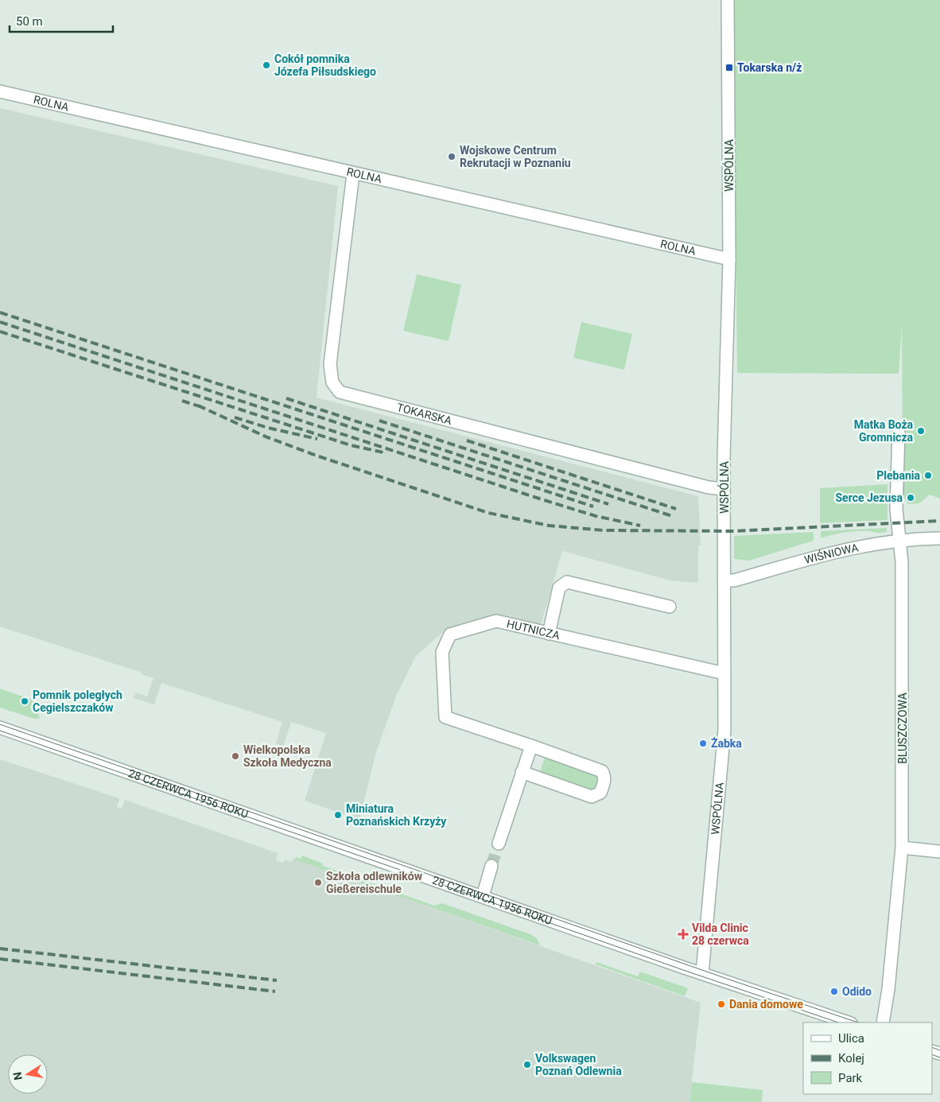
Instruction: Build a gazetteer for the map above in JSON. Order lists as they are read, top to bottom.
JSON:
{
  "streets": {
    "street": [
      "ROLNA",
      "WSPÓLNA",
      "TOKARSKA",
      "WIŚNIOWA",
      "HUTNICZA",
      "BLUSZCZOWA",
      "28 CZERWCA 1956 ROKU"
    ]
  },
  "crossings": [
    ["ROLNA", "WSPÓLNA"],
    ["ROLNA", "TOKARSKA"],
    ["WSPÓLNA", "TOKARSKA"],
    ["WSPÓLNA", "WIŚNIOWA"],
    ["WSPÓLNA", "HUTNICZA"],
    ["WSPÓLNA", "28 CZERWCA 1956 ROKU"],
    ["WIŚNIOWA", "BLUSZCZOWA"]
  ],
  "places": {
    "other": [
      "Cokół pomnika Józefa Piłsudskiego",
      "Wojskowe Centrum Rekrutacji w Poznaniu",
      "Matka Boża Gromnicza",
      "Plebania",
      "Serce Jezusa",
      "Pomnik poległych Cegielszczaków",
      "Żabka",
      "Wielkopolska Szkoła Medyczna",
      "Miniatura Poznańskich Krzyży",
      "Szkoła odlewników Gießereischule",
      "Odido",
      "Dania domowe",
      "Volkswagen Poznań Odlewnia"
    ],
    "transit": ["Tokarska n/ż"],
    "health": ["Vilda Clinic 28 czerwca"]
  },
  "legend": ["Ulica", "Kolej", "Park"],
  "scale_bar": "50 m",
  "north": "left"
}
